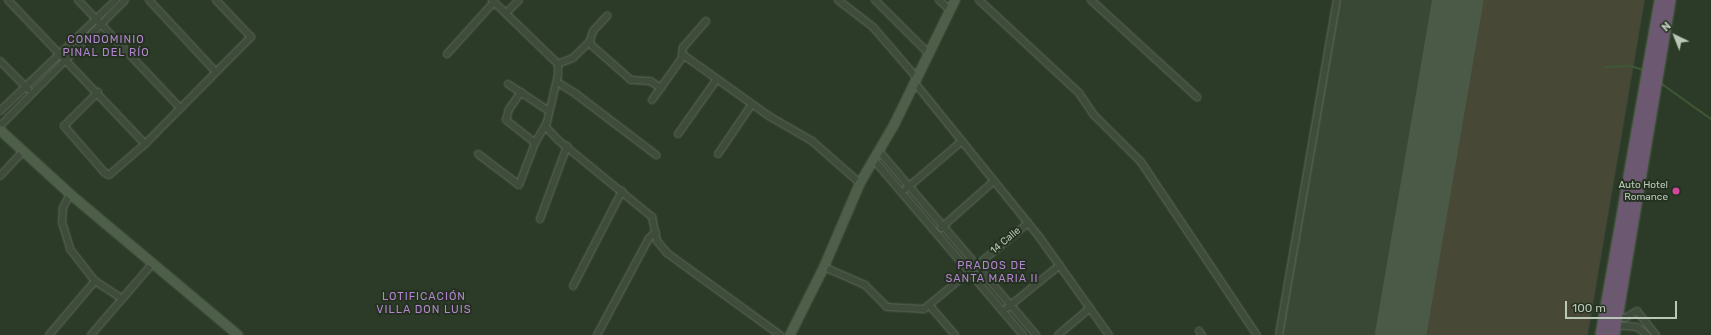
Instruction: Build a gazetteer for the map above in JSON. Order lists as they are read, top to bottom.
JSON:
{
  "streets": {
    "street": ["14 Calle"]
  },
  "districts": ["CONDOMINIO PINAL DEL RÍO", "PRADOS DE SANTA MARIA II", "LOTIFICACIÓN VILLA DON LUIS"],
  "places": ["Auto Hotel Romance"],
  "scale_bar": "100 m",
  "north": "top left"
}
